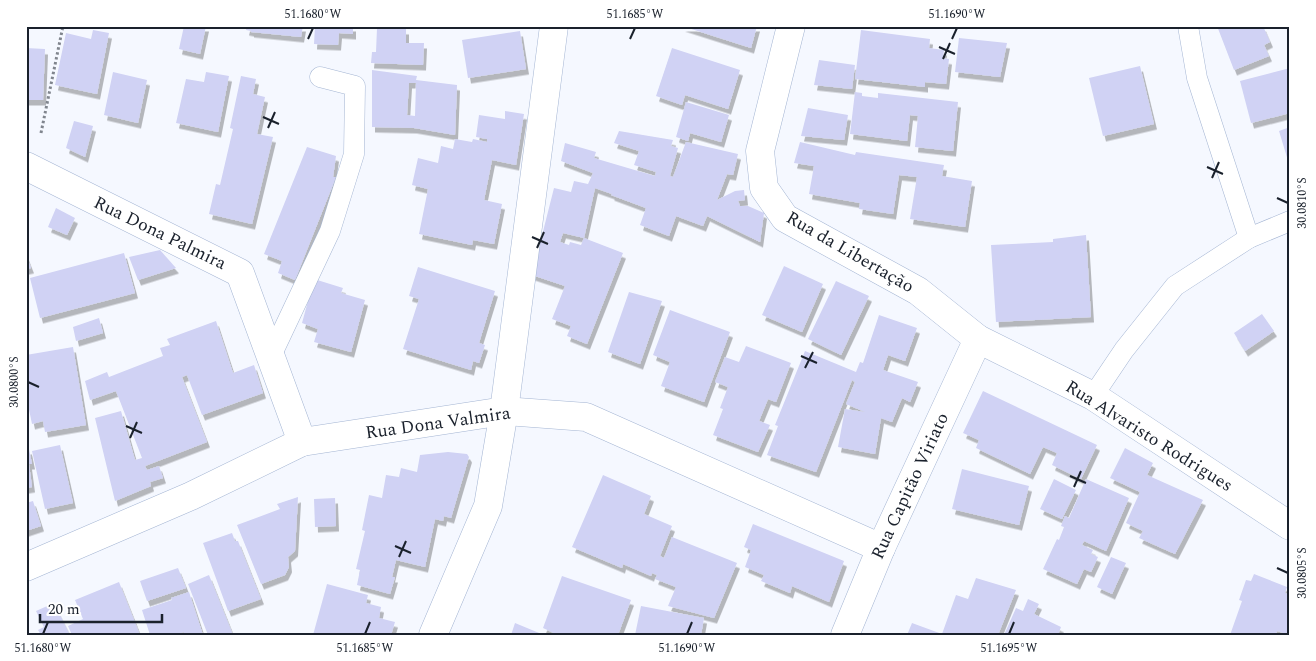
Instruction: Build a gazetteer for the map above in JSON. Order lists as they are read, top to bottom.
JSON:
{
  "streets": {
    "street": [
      "Rua Dona Palmira",
      "Rua da Libertação",
      "Rua Dona Valmira",
      "Rua Alvaristo Rodrigues",
      "Rua Capitão Viriato"
    ]
  },
  "crossings": [
    ["Rua Dona Palmira", "Rua Dona Valmira"],
    ["Rua da Libertação", "Rua Alvaristo Rodrigues"],
    ["Rua da Libertação", "Rua Capitão Viriato"],
    ["Rua Dona Valmira", "Rua Capitão Viriato"],
    ["Rua Alvaristo Rodrigues", "Rua Capitão Viriato"]
  ],
  "scale_bar": "20 m",
  "coordinates": [
    "51.1680°W",
    "51.1685°W",
    "51.1690°W",
    "30.0810°S",
    "30.0800°S",
    "30.0805°S",
    "51.1695°W"
  ]
}
